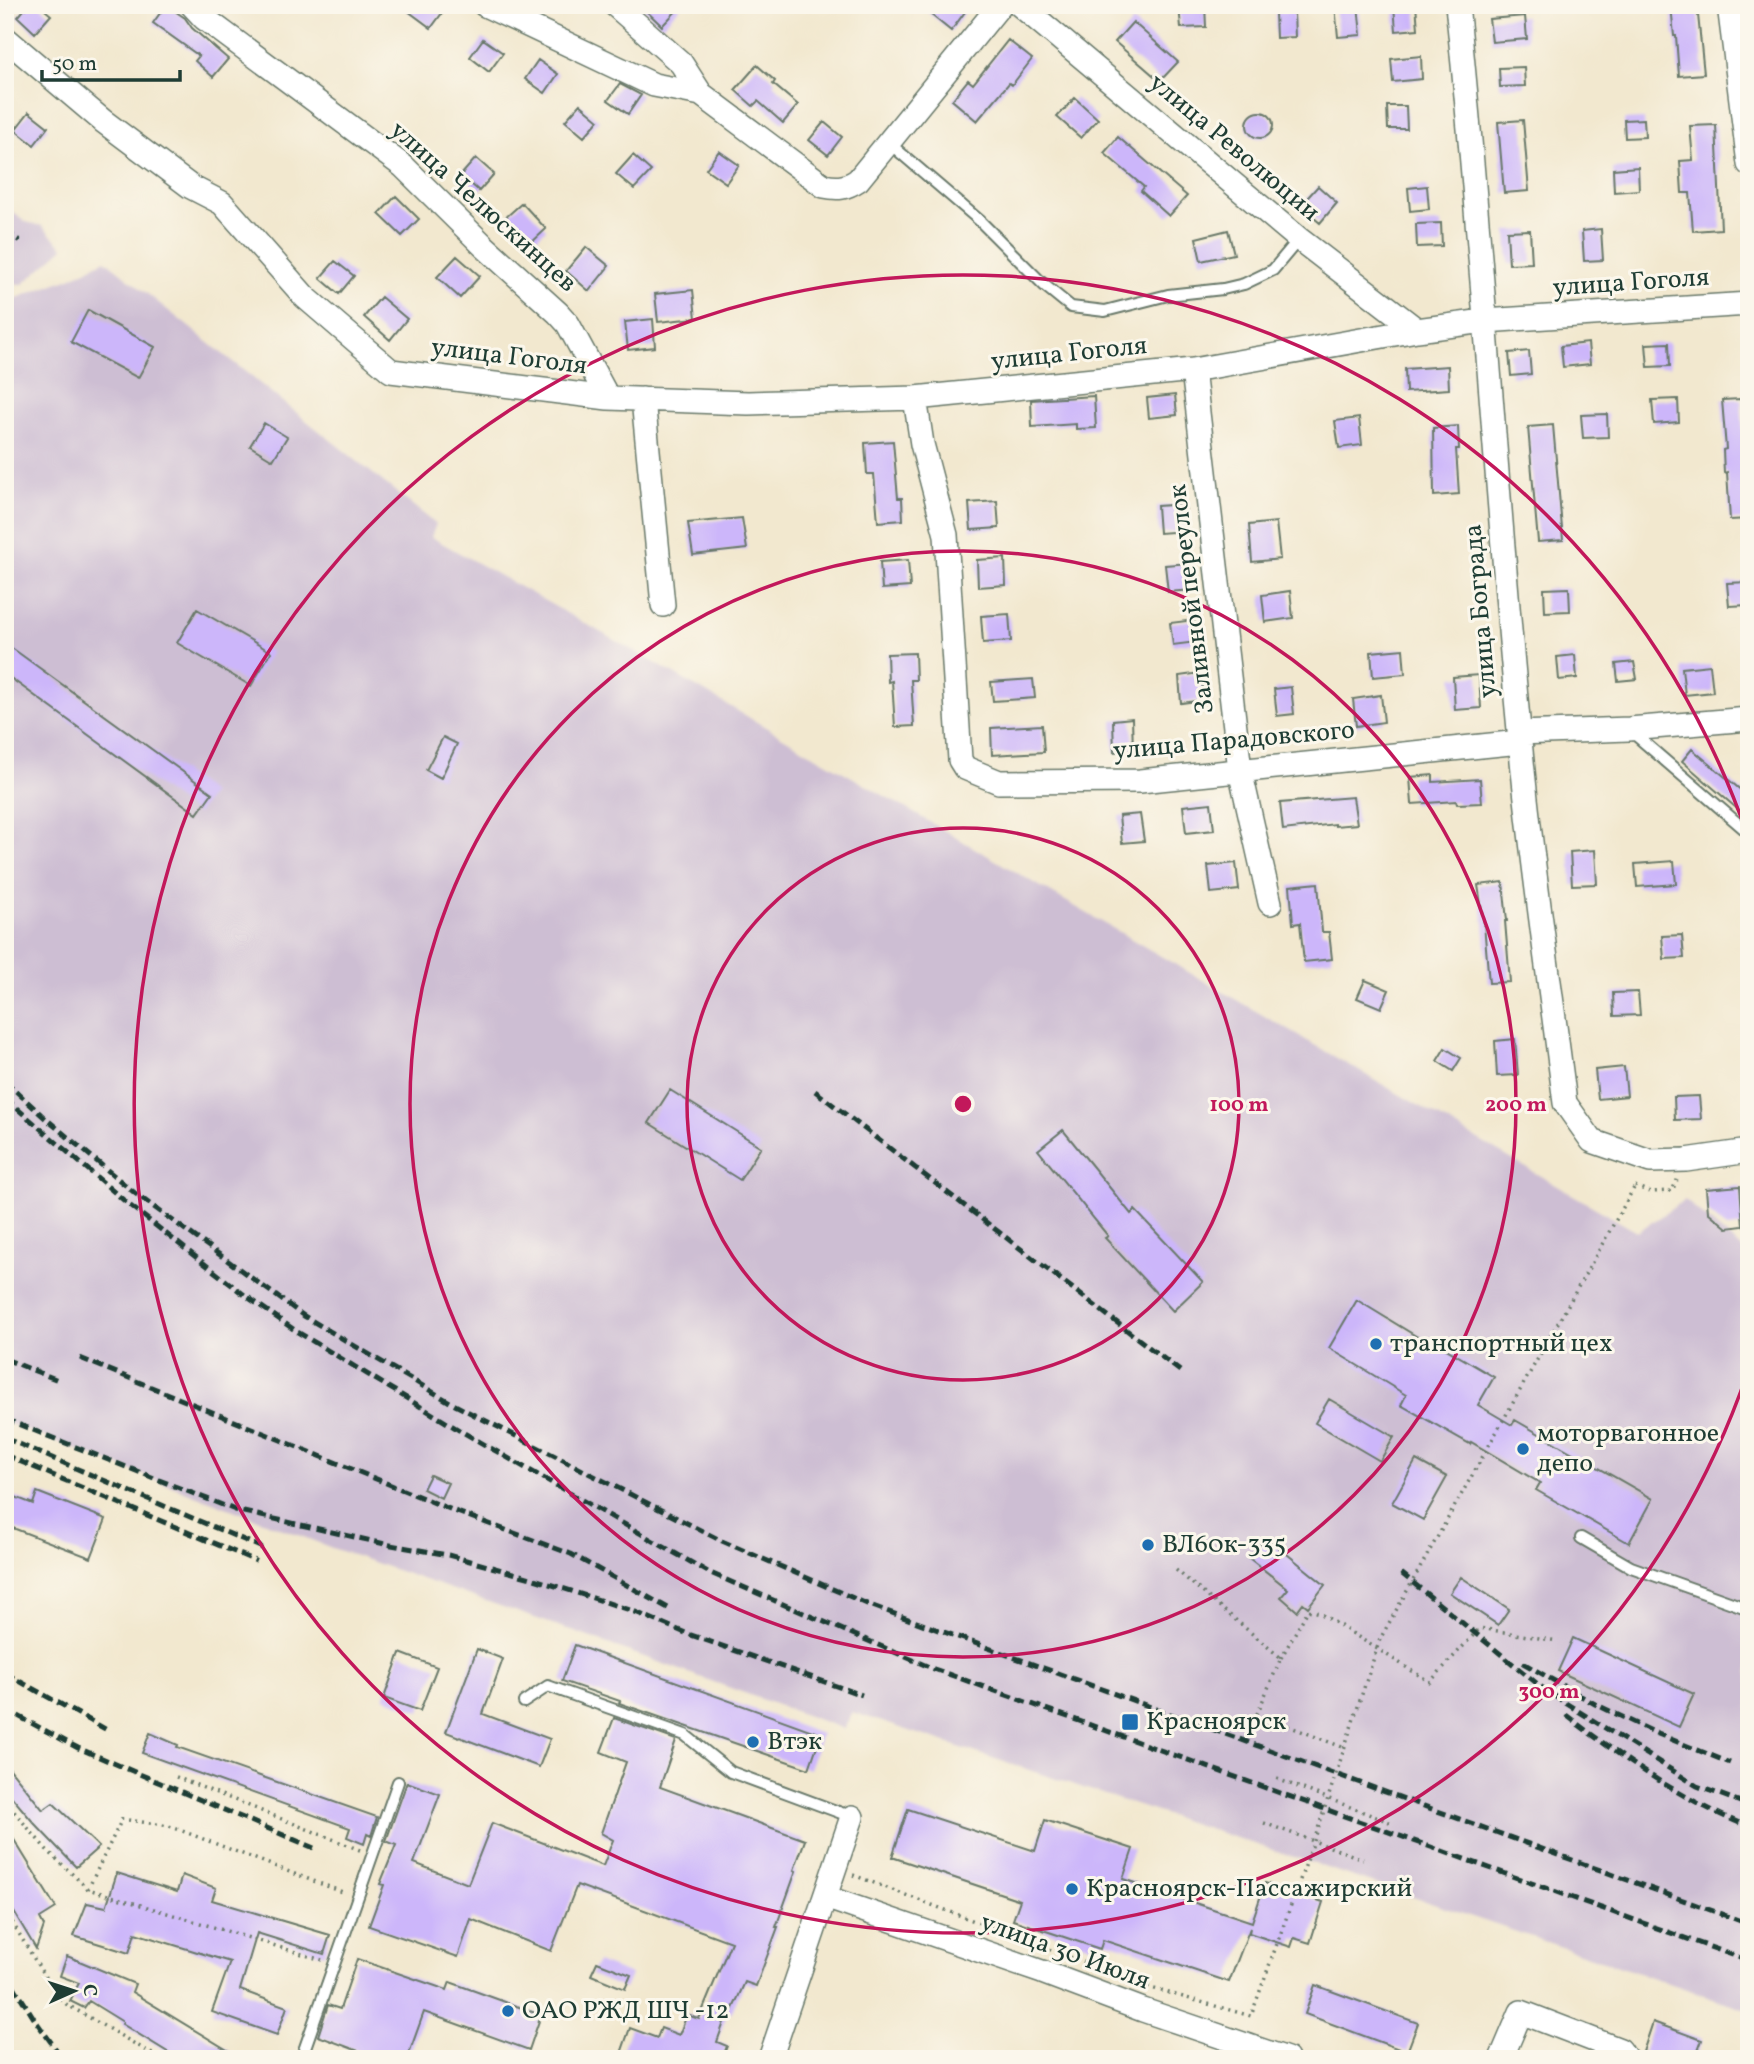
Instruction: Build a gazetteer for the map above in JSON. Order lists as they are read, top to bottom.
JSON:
{
  "streets": {
    "street": [
      "улица Революции",
      "улица Челюскинцев",
      "улица Гоголя",
      "Заливной переулок",
      "улица Бограда",
      "улица Парадовского",
      "улица 30 Июля"
    ]
  },
  "crossings": [
    ["улица Революции", "улица Гоголя"],
    ["улица Челюскинцев", "улица Гоголя"],
    ["улица Гоголя", "Заливной переулок"],
    ["улица Гоголя", "улица Бограда"],
    ["улица Гоголя", "улица Парадовского"],
    ["Заливной переулок", "улица Парадовского"],
    ["улица Бограда", "улица Парадовского"]
  ],
  "places": {
    "other": [
      "транспортный цех",
      "моторвагонное депо",
      "ВЛ60к-335",
      "Втэк",
      "Красноярск-Пассажирский",
      "ОАО РЖД ШЧ -12"
    ],
    "transit": ["Красноярск"]
  },
  "scale_bar": "50 m",
  "north": "right",
  "rings": ["100 m", "200 m", "300 m"]
}
